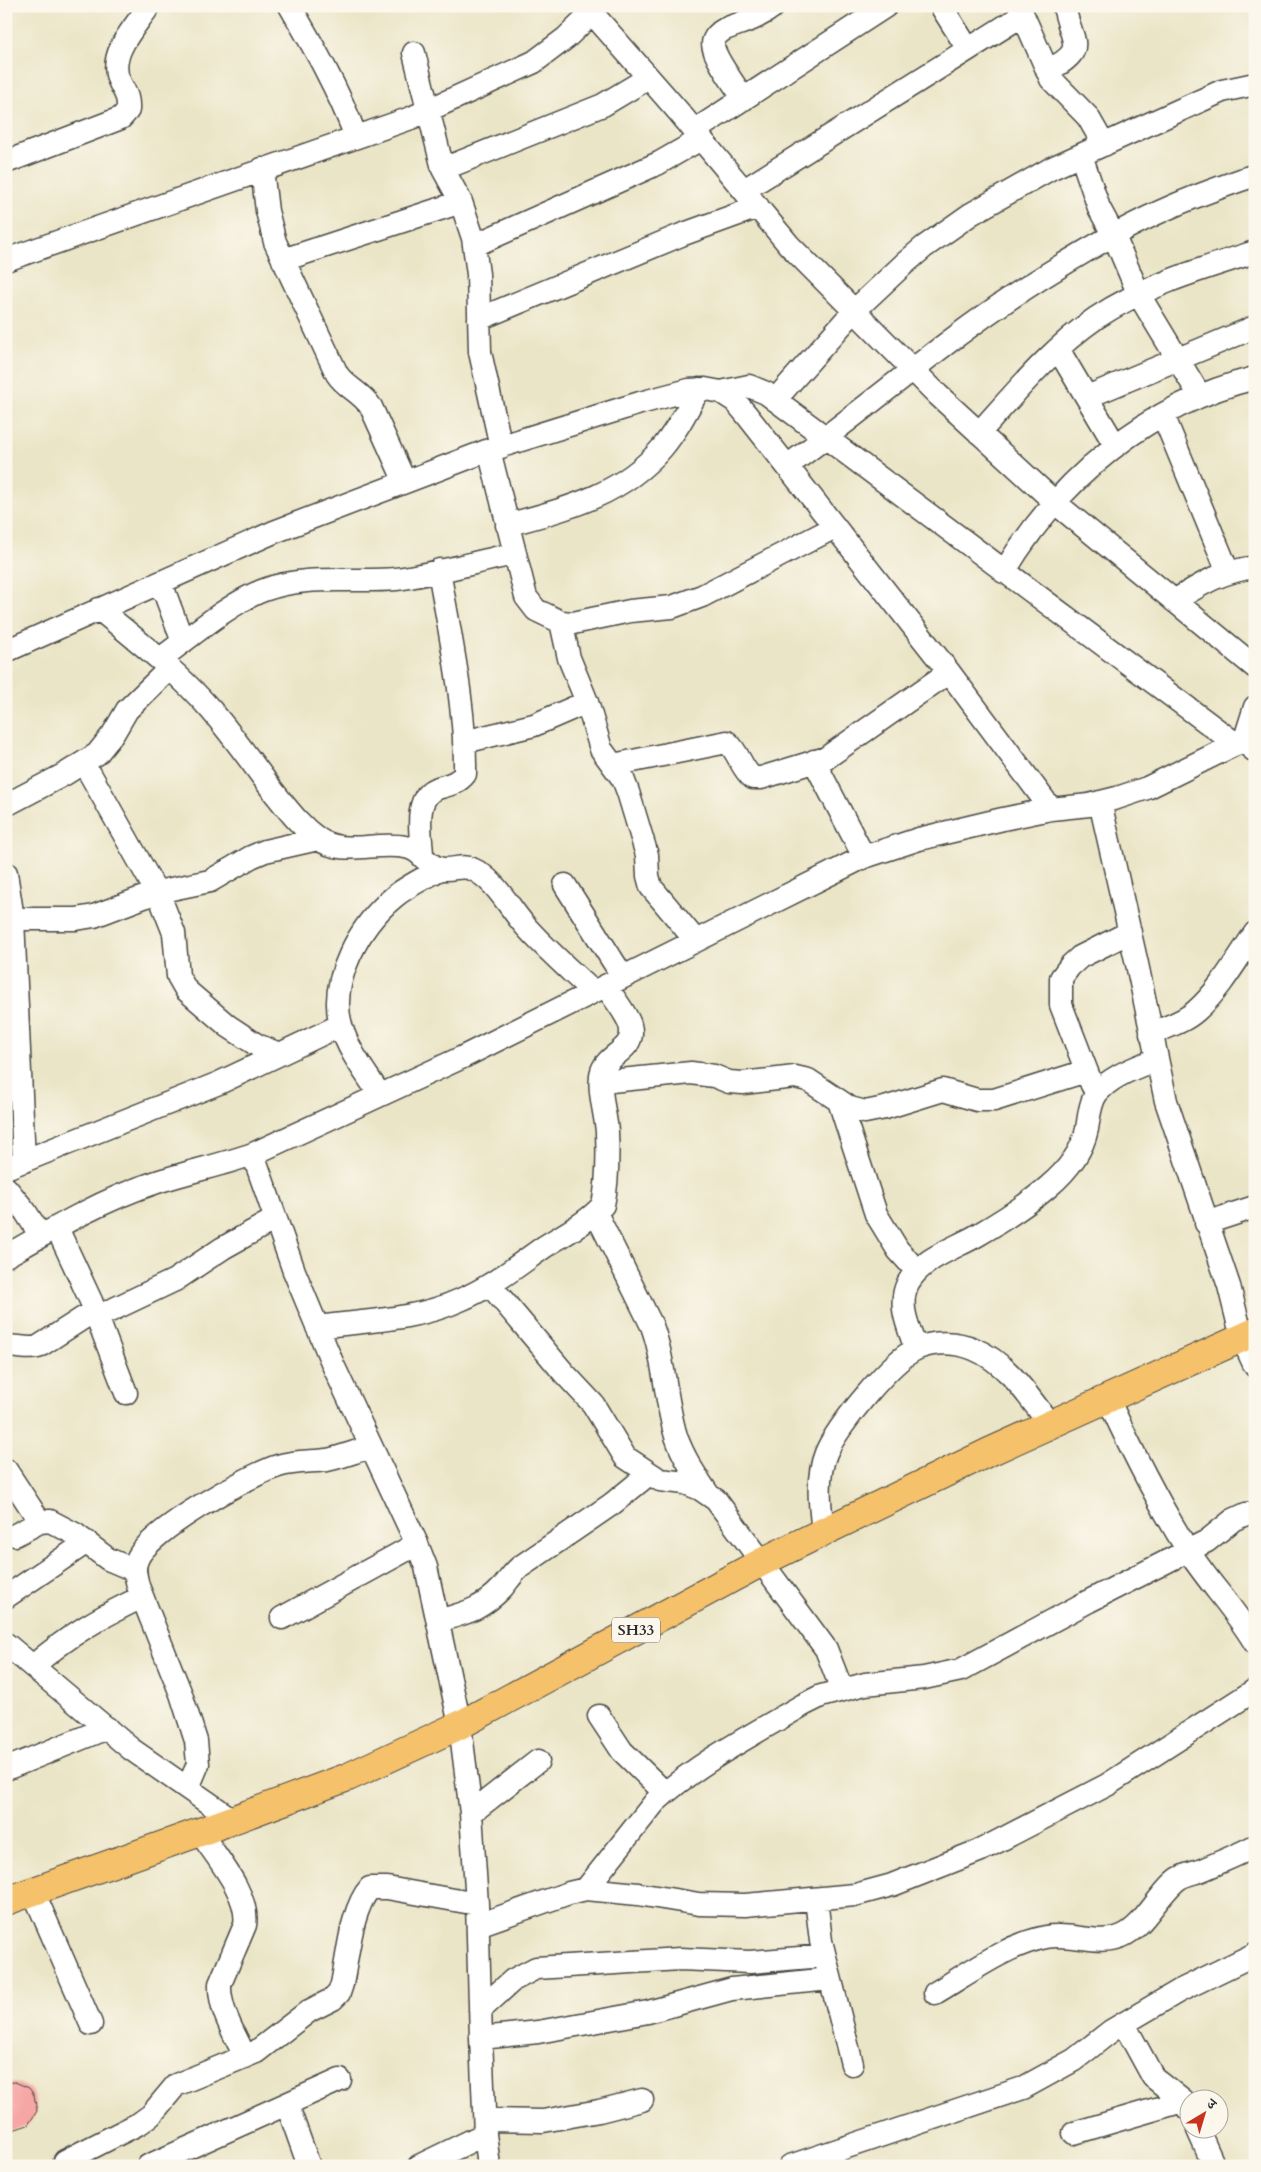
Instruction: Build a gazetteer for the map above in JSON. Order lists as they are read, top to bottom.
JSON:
{
  "streets": {
    "main road": ["SH33"]
  },
  "north": "top right"
}
